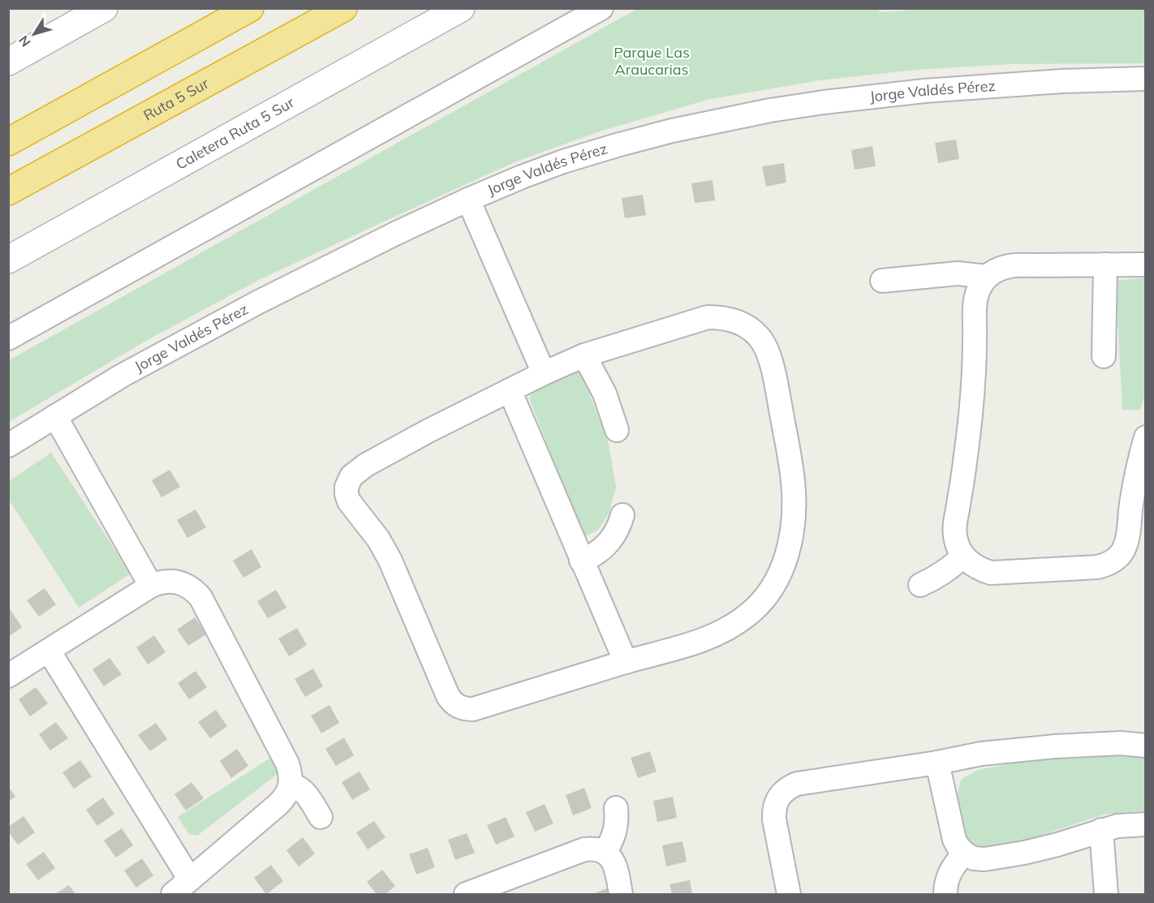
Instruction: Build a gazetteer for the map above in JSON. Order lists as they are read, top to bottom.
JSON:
{
  "streets": {
    "highway": ["Ruta 5 Sur"],
    "main road": ["Caletera Ruta 5 Sur"],
    "street": ["Jorge Valdés Pérez"]
  },
  "parks": ["Parque Las Araucarias"],
  "north": "bottom left"
}
